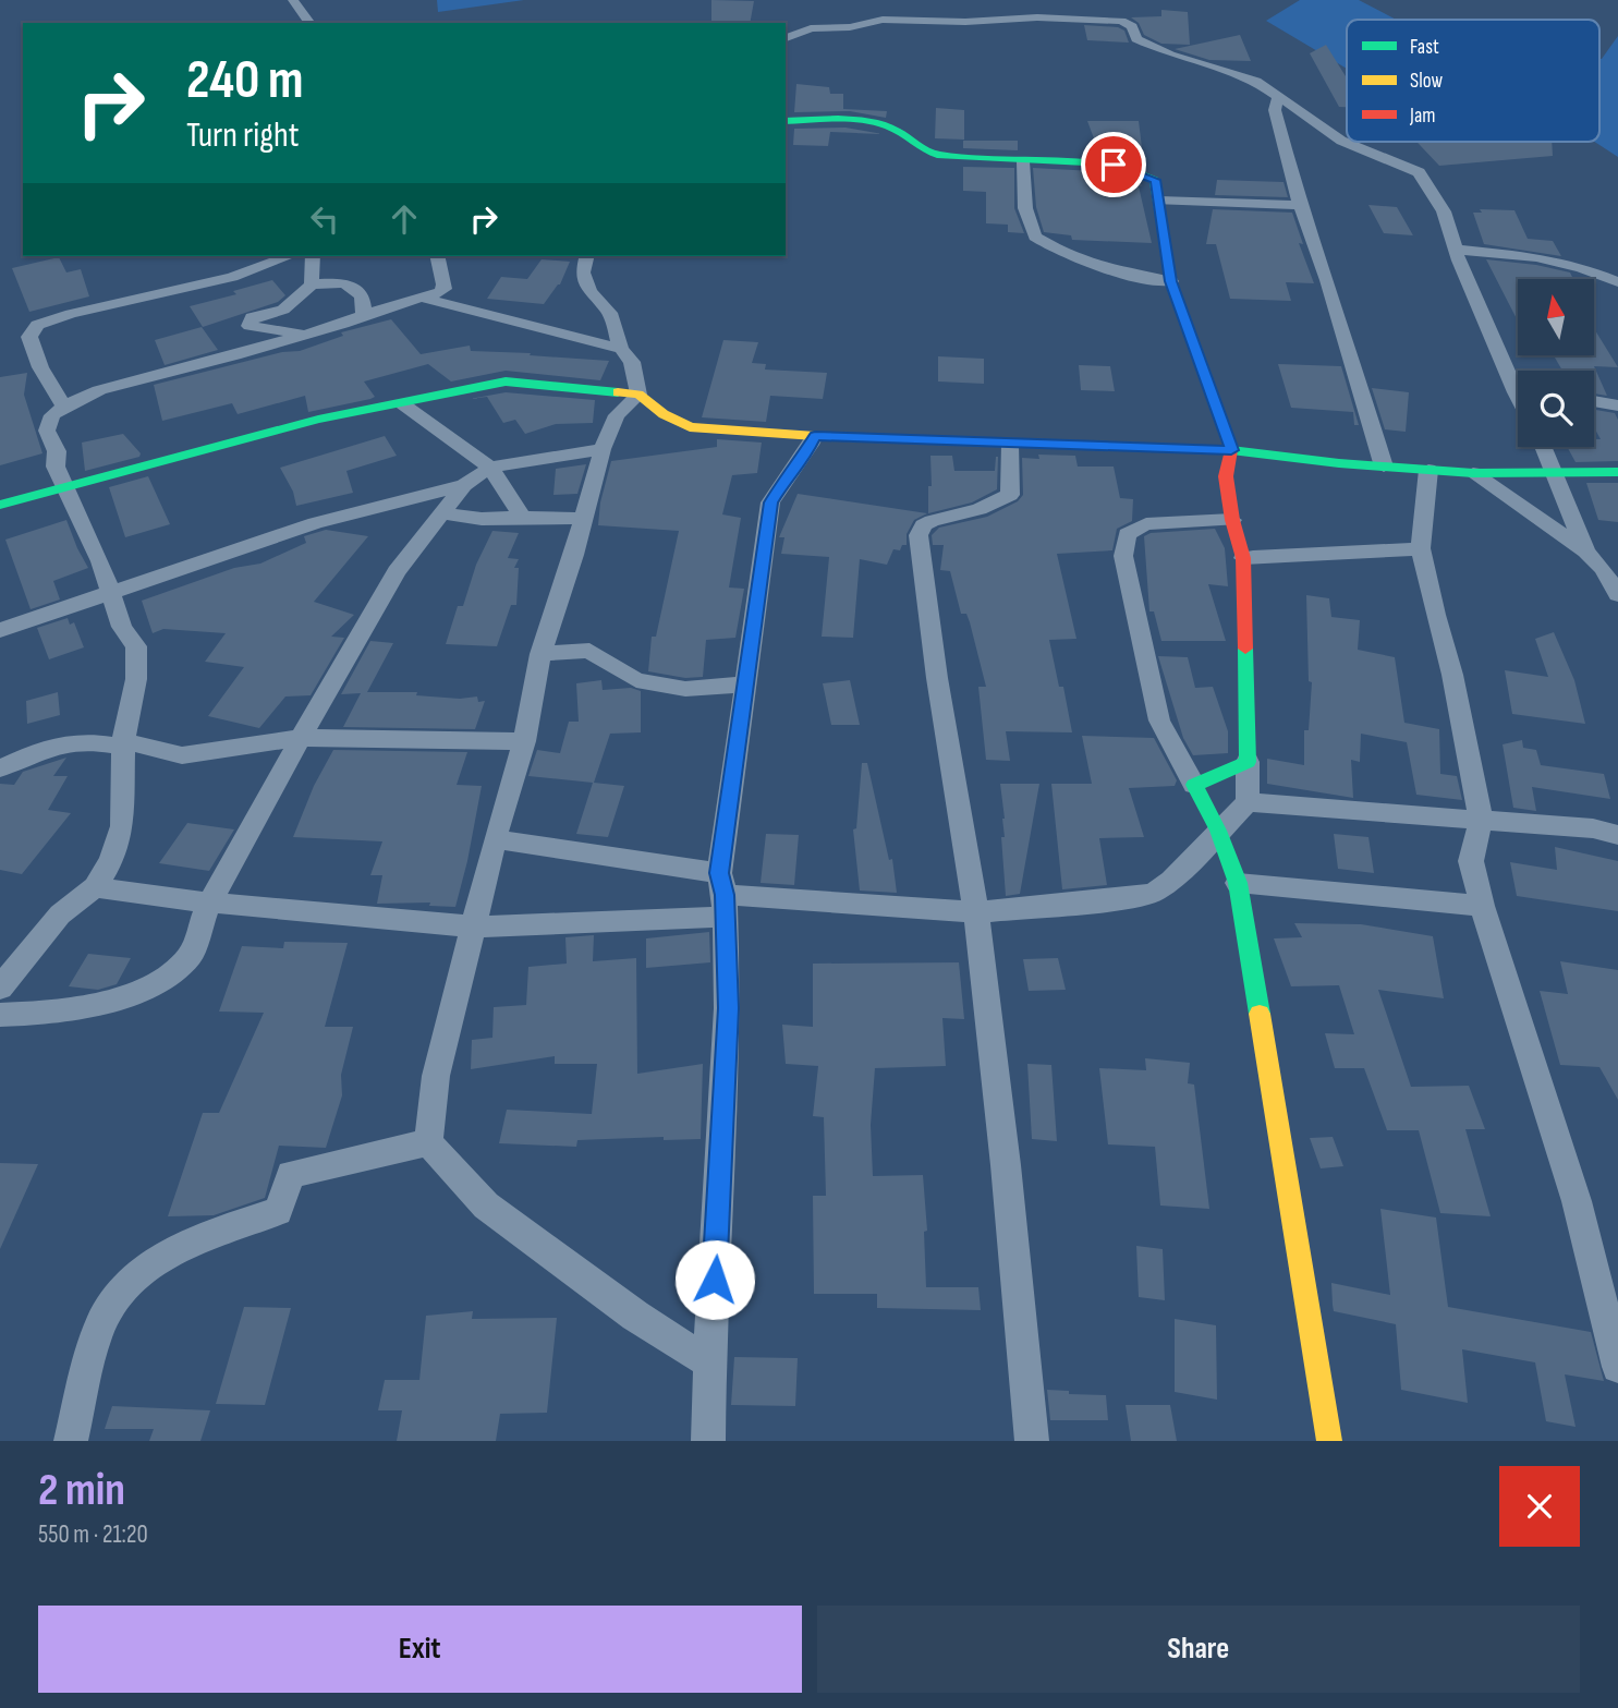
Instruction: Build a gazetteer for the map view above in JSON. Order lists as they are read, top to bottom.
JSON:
{
  "legend": ["Fast", "Slow", "Jam"],
  "north": "top",
  "page": {
    "turn": ["240 m", "Turn right"],
    "heading": ["2 min", "550 m · 21:20"],
    "buttons": ["Exit", "Share"]
  }
}
